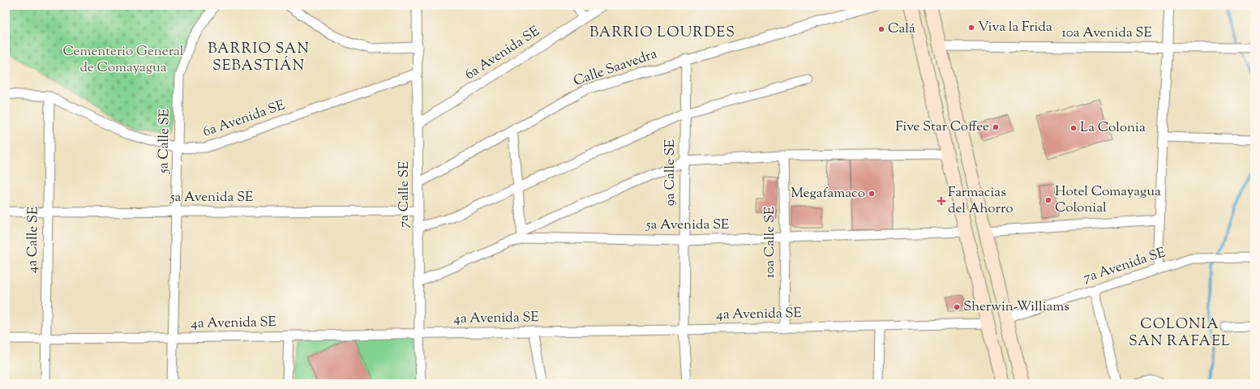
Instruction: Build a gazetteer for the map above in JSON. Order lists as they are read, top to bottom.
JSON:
{
  "streets": {
    "street": [
      "10a Avenida SE",
      "6a Avenida SE",
      "Calle Saavedra",
      "5a Calle SE",
      "9a Calle SE",
      "7a Calle SE",
      "5a Avenida SE",
      "4a Calle SE",
      "10a Calle SE",
      "7a Avenida SE",
      "4a Avenida SE"
    ]
  },
  "crossings": [
    ["6a Avenida SE", "5a Calle SE"],
    ["6a Avenida SE", "7a Calle SE"],
    ["6a Avenida SE", "4a Calle SE"],
    ["Calle Saavedra", "9a Calle SE"],
    ["Calle Saavedra", "7a Calle SE"],
    ["5a Calle SE", "5a Avenida SE"],
    ["5a Calle SE", "4a Avenida SE"],
    ["9a Calle SE", "5a Avenida SE"],
    ["9a Calle SE", "4a Avenida SE"],
    ["7a Calle SE", "5a Avenida SE"],
    ["7a Calle SE", "4a Avenida SE"],
    ["5a Avenida SE", "4a Calle SE"],
    ["5a Avenida SE", "10a Calle SE"],
    ["4a Calle SE", "4a Avenida SE"],
    ["10a Calle SE", "4a Avenida SE"]
  ],
  "districts": ["BARRIO LOURDES", "BARRIO SAN SEBASTIÁN", "COLONIA SAN RAFAEL"],
  "parks": ["Cementerio General de Comayagua"],
  "places": {
    "other": [
      "Viva la Frida",
      "Calá",
      "Five Star Coffee",
      "La Colonia",
      "Megafamaco",
      "Hotel Comayagua Colonial",
      "Sherwin-Williams"
    ],
    "health": ["Farmacias del Ahorro"]
  }
}
